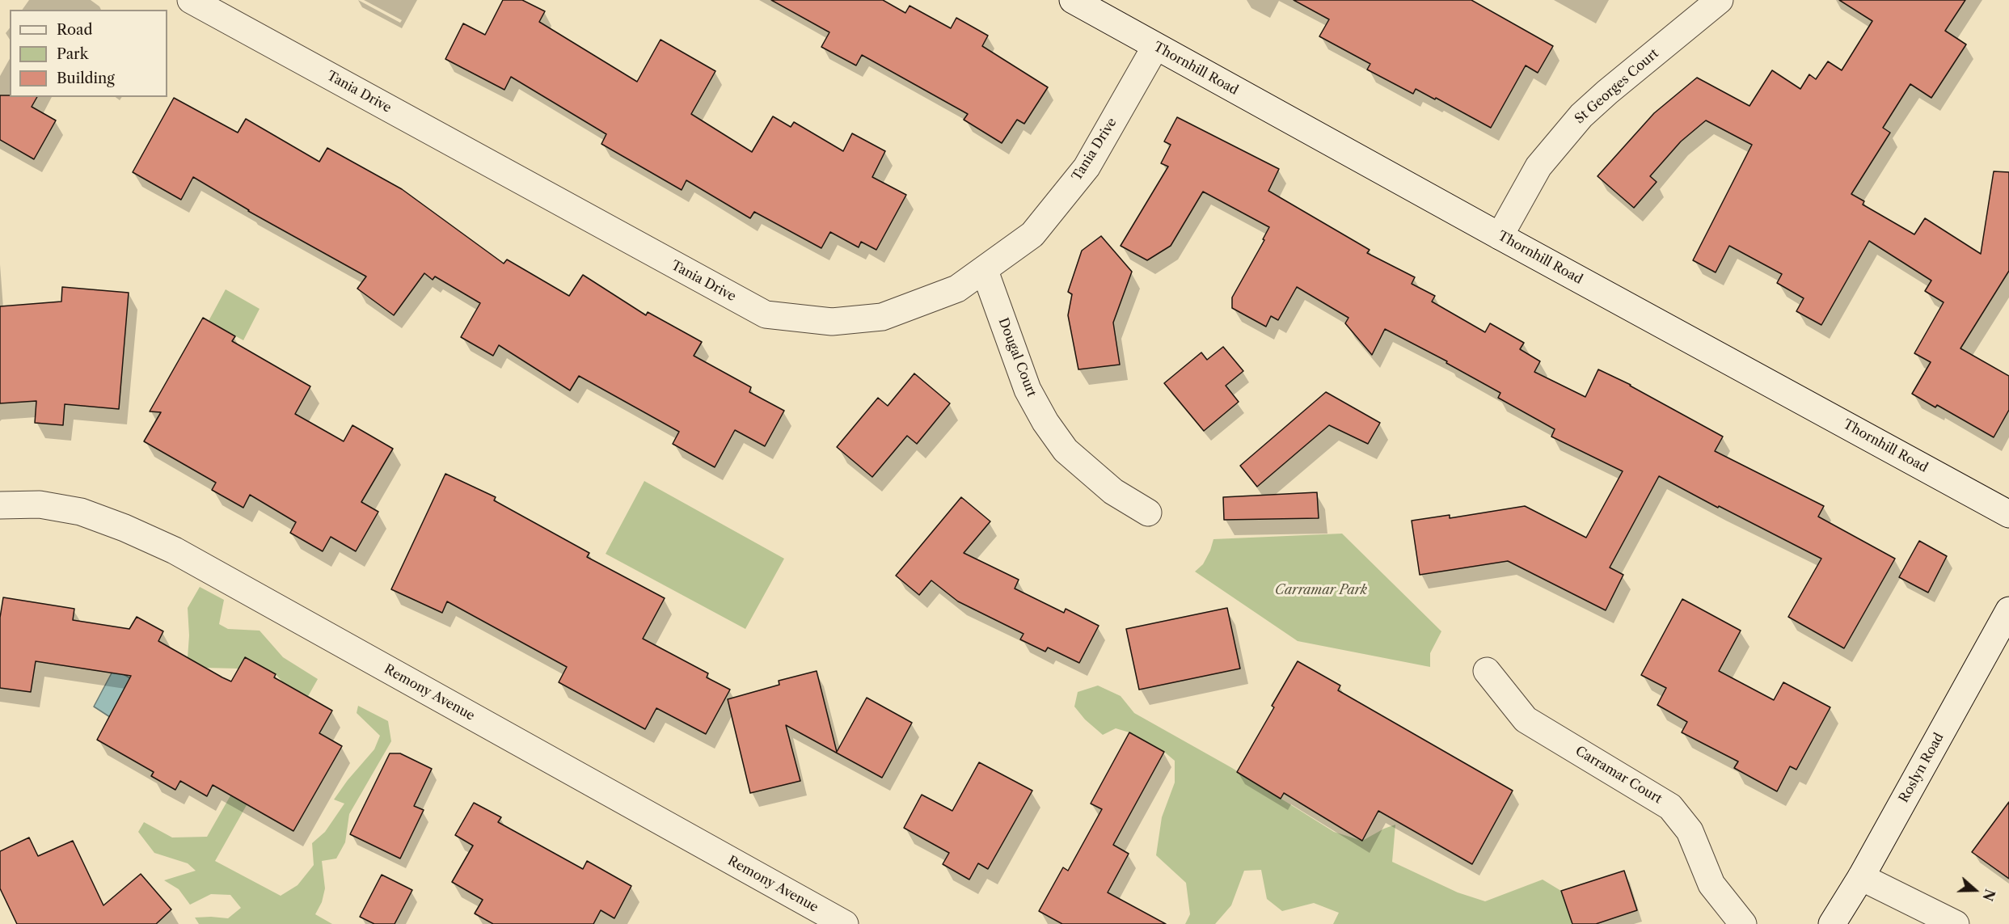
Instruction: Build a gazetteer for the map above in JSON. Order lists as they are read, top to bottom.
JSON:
{
  "streets": {
    "street": [
      "Thornhill Road",
      "St Georges Court",
      "Tania Drive",
      "Dougal Court",
      "Remony Avenue",
      "Roslyn Road",
      "Carramar Court"
    ]
  },
  "crossings": [
    ["Thornhill Road", "St Georges Court"],
    ["Thornhill Road", "Tania Drive"],
    ["Tania Drive", "Dougal Court"]
  ],
  "parks": ["Carramar Park"],
  "legend": ["Road", "Park", "Building"],
  "north": "right"
}
